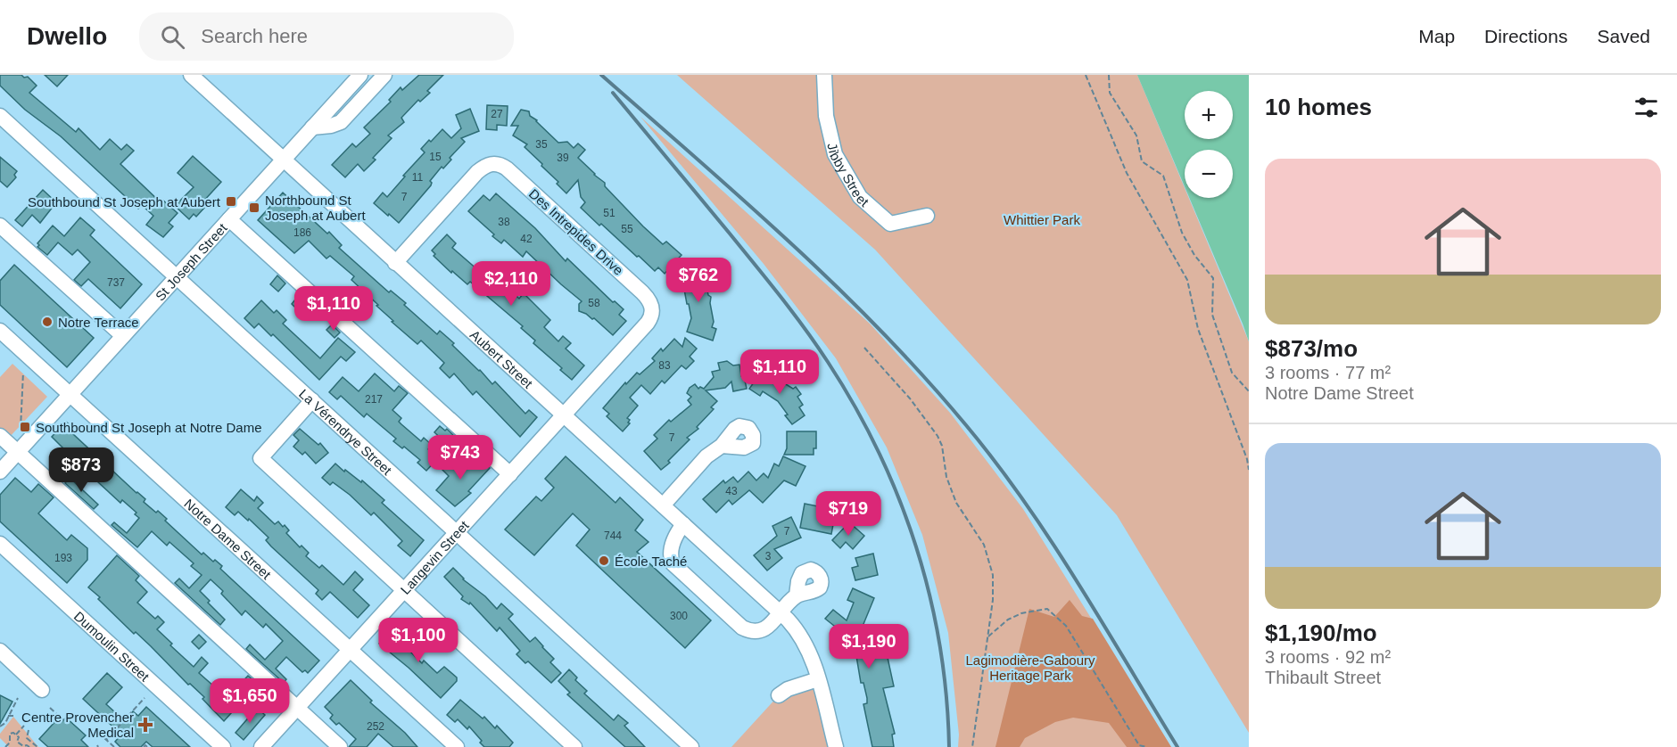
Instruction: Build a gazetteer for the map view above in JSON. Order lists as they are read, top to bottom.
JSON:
{
  "streets": {
    "street": [
      "Jibby Street",
      "Des Intrepides Drive",
      "St Joseph Street",
      "Aubert Street",
      "La Vérendrye Street",
      "Notre Dame Street",
      "Langevin Street",
      "Dumoulin Street"
    ]
  },
  "crossings": [
    ["Des Intrepides Drive", "Aubert Street"],
    ["Des Intrepides Drive", "Langevin Street"],
    ["St Joseph Street", "Aubert Street"],
    ["St Joseph Street", "La Vérendrye Street"],
    ["St Joseph Street", "Notre Dame Street"],
    ["Aubert Street", "Langevin Street"],
    ["La Vérendrye Street", "Langevin Street"],
    ["Notre Dame Street", "Langevin Street"]
  ],
  "parks": ["Whittier Park", "Lagimodière-Gaboury Heritage Park"],
  "places": {
    "transit": ["Southbound St Joseph at Aubert", "Northbound St Joseph at Aubert", "Southbound St Joseph at Notre Dame"],
    "other": ["Notre Terrace", "École Taché"],
    "health": ["Centre Provencher Medical"]
  },
  "house_numbers": [
    "27",
    "35",
    "15",
    "39",
    "11",
    "7",
    "51",
    "38",
    "55",
    "186",
    "42",
    "737",
    "58",
    "83",
    "217",
    "7",
    "43",
    "7",
    "744",
    "3",
    "193",
    "300",
    "252"
  ],
  "page": {
    "header": "Dwello",
    "search": "Search here",
    "nav": ["Map", "Directions", "Saved"],
    "heading": "10 homes",
    "map_buttons": ["+", "−"],
    "list": [
      {
        "name": "$873/mo",
        "note": "3 rooms · 77 m² · Notre Dame Street"
      },
      {
        "name": "$1,190/mo",
        "note": "3 rooms · 92 m² · Thibault Street"
      }
    ],
    "price": [
      "$762",
      "$2,110",
      "$1,110",
      "$1,110",
      "$743",
      "$873",
      "$719",
      "$1,100",
      "$1,190",
      "$1,650"
    ]
  }
}
